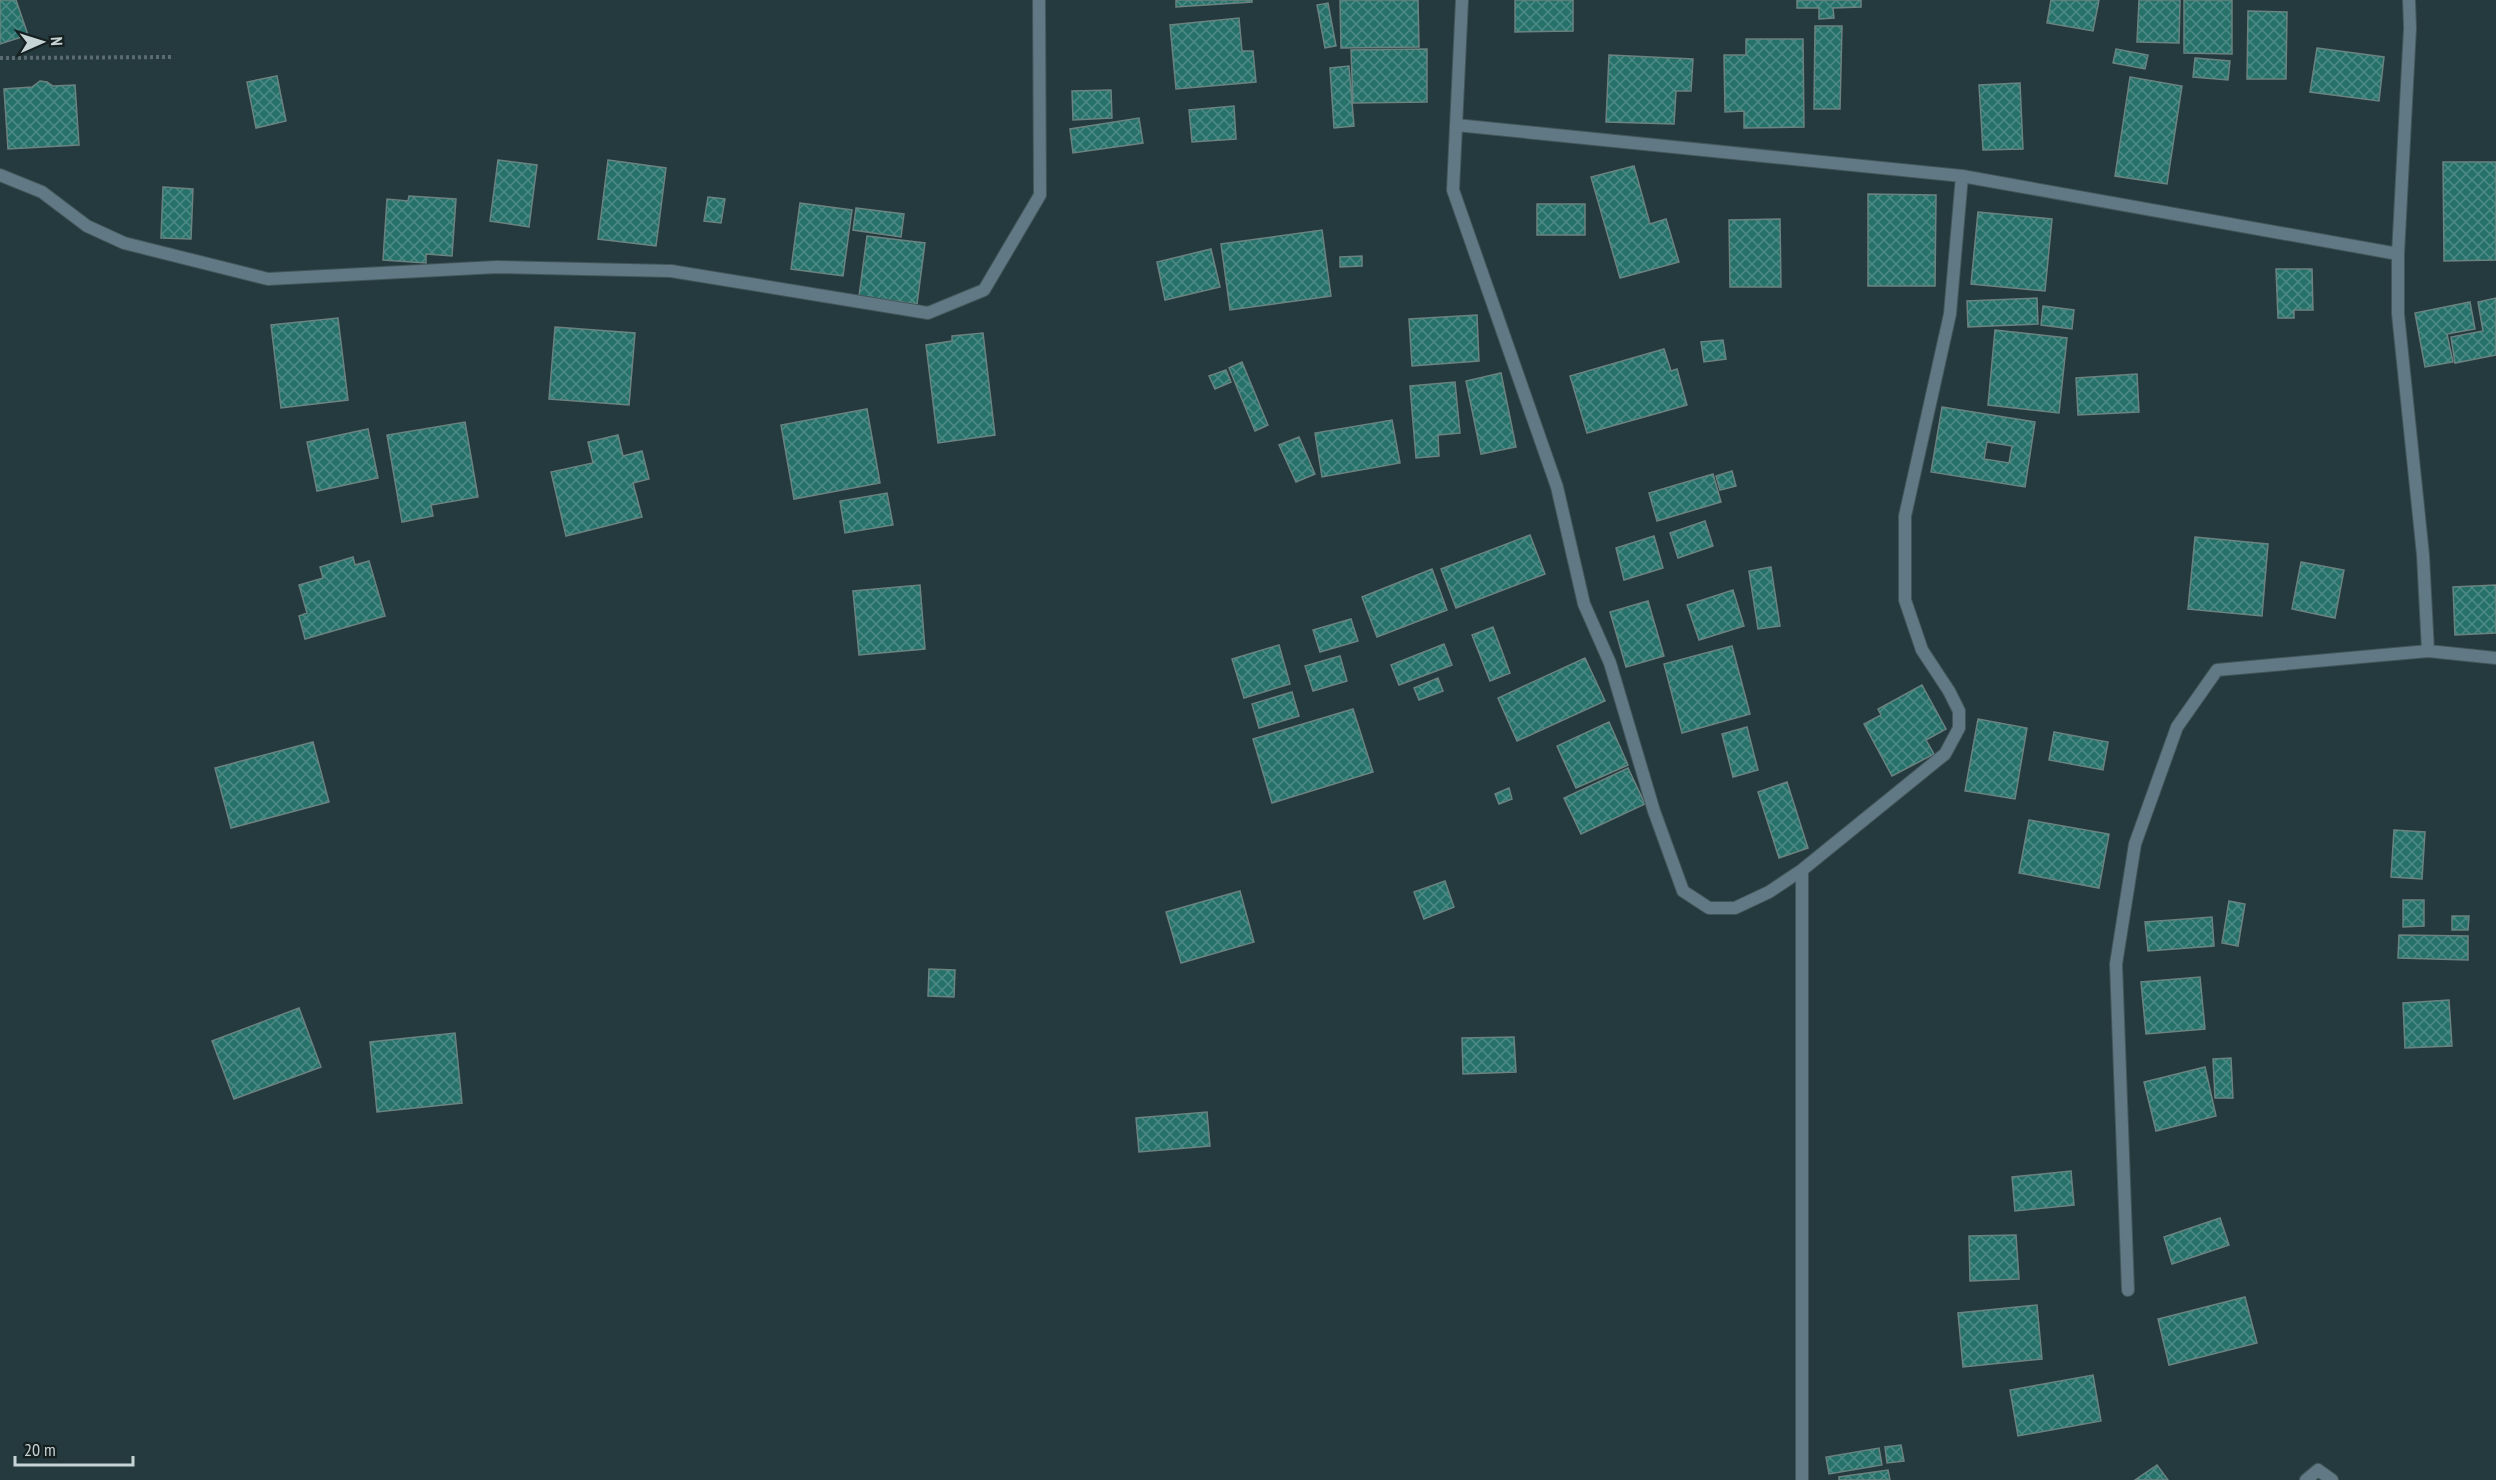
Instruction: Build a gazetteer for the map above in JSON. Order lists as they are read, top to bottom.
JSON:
{
  "scale_bar": "20 m",
  "north": "right"
}
